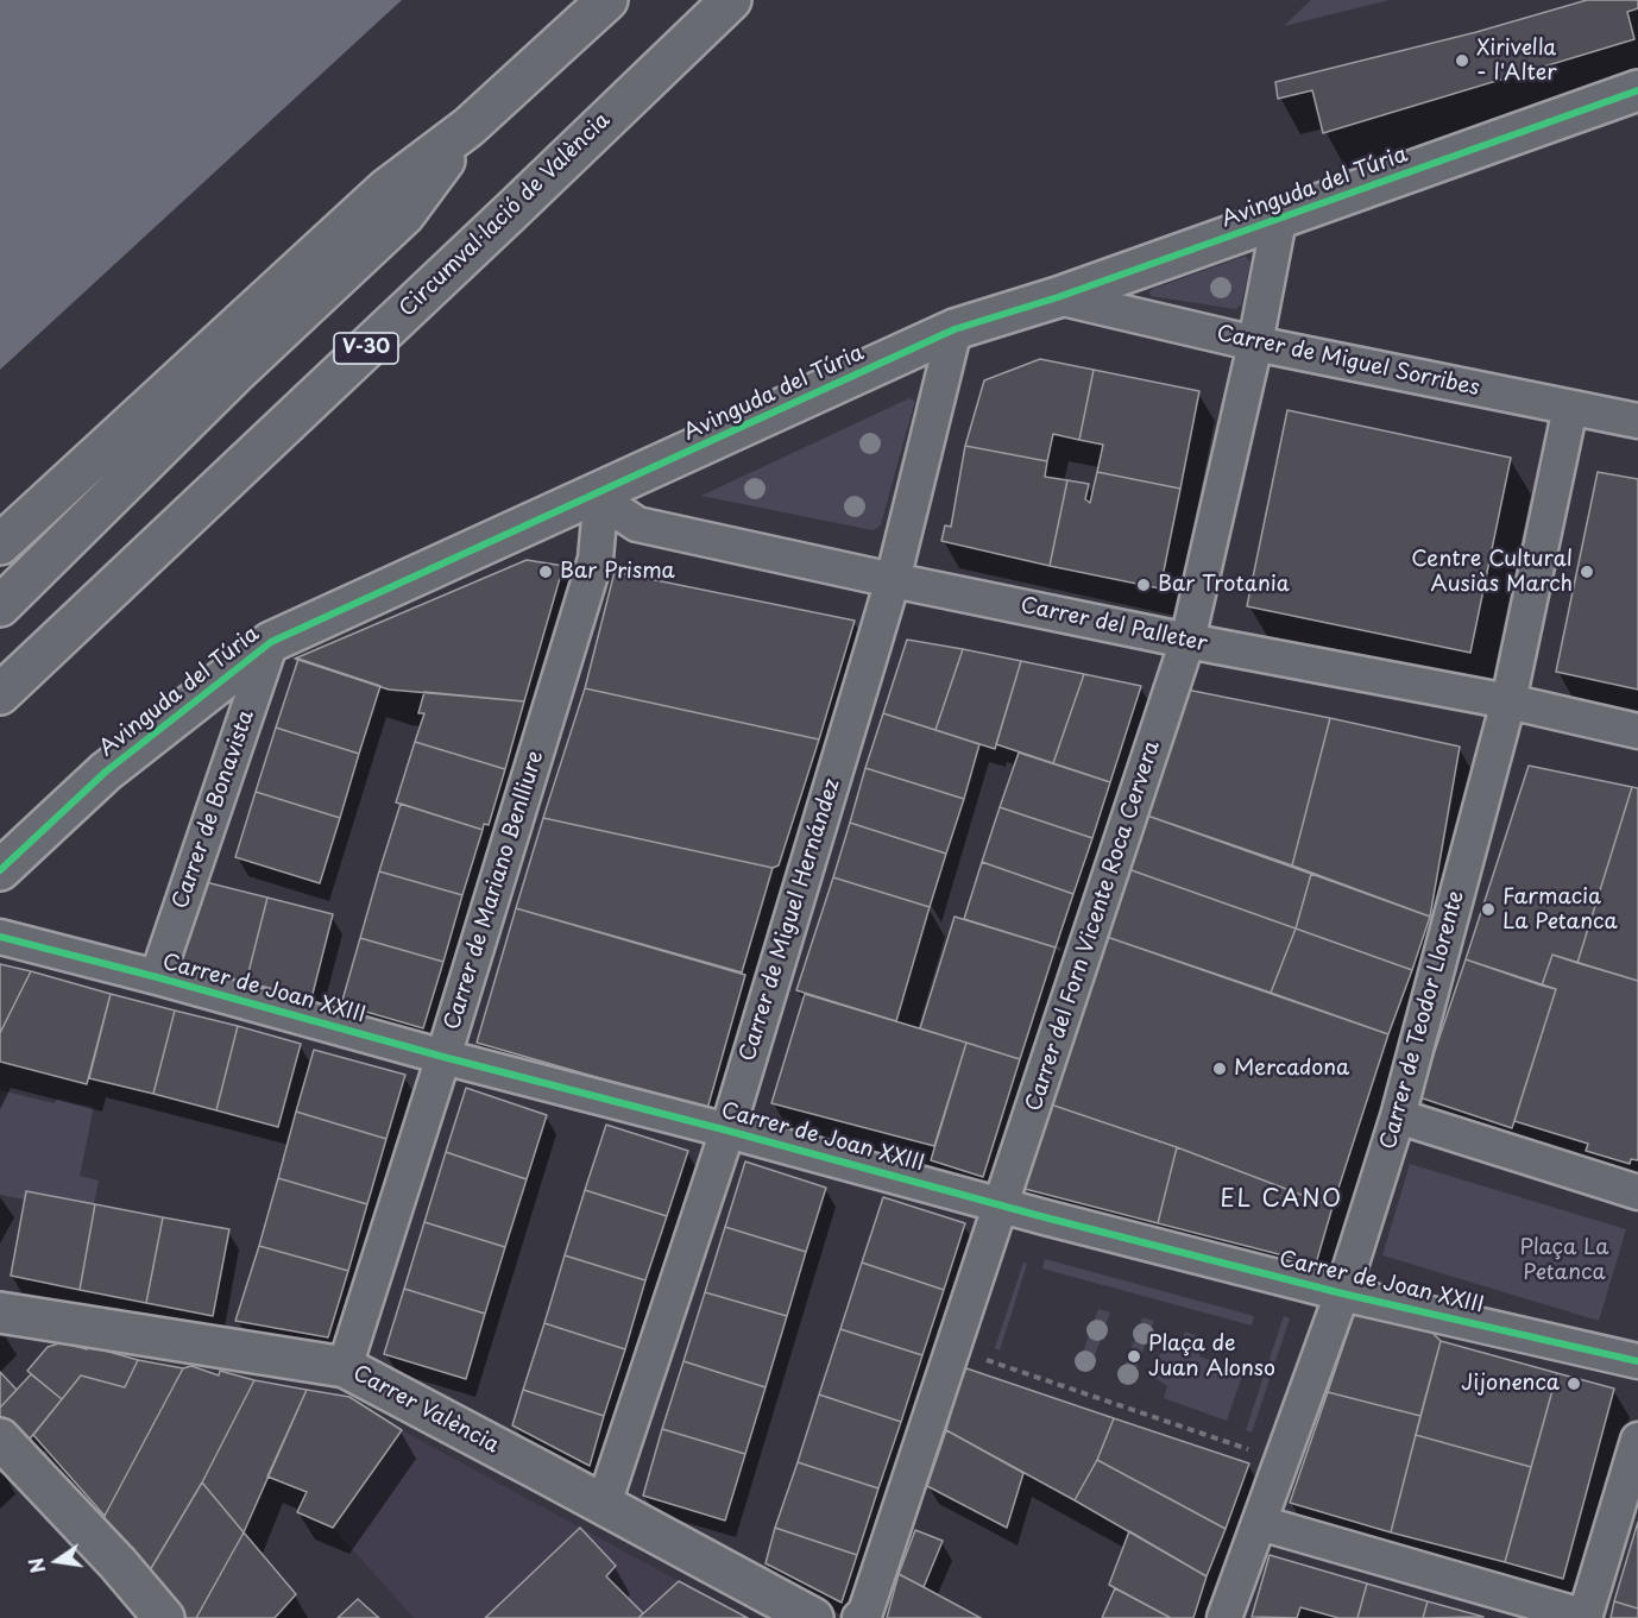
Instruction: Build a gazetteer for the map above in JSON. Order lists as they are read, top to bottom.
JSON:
{
  "streets": {
    "main road": [
      "Avinguda del Túria",
      "Circumval·lació de València",
      "V-30",
      "Carrer València"
    ],
    "street": [
      "Carrer de Miguel Sorribes",
      "Carrer del Palleter",
      "Carrer de Bonavista",
      "Carrer de Mariano Benlliure",
      "Carrer de Miguel Hernández",
      "Carrer del Forn Vicente Roca Cervera",
      "Carrer de Joan XXIII",
      "Carrer de Teodor Llorente"
    ]
  },
  "crossings": [
    ["Avinguda del Túria", "Carrer de Miguel Sorribes"],
    ["Avinguda del Túria", "Carrer del Palleter"],
    ["Avinguda del Túria", "Carrer de Bonavista"],
    ["Avinguda del Túria", "Carrer de Mariano Benlliure"],
    ["Avinguda del Túria", "Carrer de Miguel Hernández"],
    ["Avinguda del Túria", "Carrer del Forn Vicente Roca Cervera"],
    ["Carrer de Miguel Sorribes", "Carrer del Forn Vicente Roca Cervera"],
    ["Carrer de Miguel Sorribes", "Carrer de Teodor Llorente"],
    ["Carrer del Palleter", "Carrer de Mariano Benlliure"],
    ["Carrer del Palleter", "Carrer de Miguel Hernández"],
    ["Carrer del Palleter", "Carrer del Forn Vicente Roca Cervera"],
    ["Carrer del Palleter", "Carrer de Teodor Llorente"],
    ["Carrer de Bonavista", "Carrer de Joan XXIII"],
    ["Carrer de Mariano Benlliure", "Carrer de Joan XXIII"],
    ["Carrer de Mariano Benlliure", "Carrer València"],
    ["Carrer de Miguel Hernández", "Carrer de Joan XXIII"],
    ["Carrer de Miguel Hernández", "Carrer València"],
    ["Carrer del Forn Vicente Roca Cervera", "Carrer de Joan XXIII"],
    ["Carrer de Joan XXIII", "Carrer de Teodor Llorente"]
  ],
  "districts": ["EL CANO"],
  "parks": ["Plaça La Petanca"],
  "places": [
    "Xirivella - l'Alter",
    "Bar Prisma",
    "Centre Cultural Ausiàs March",
    "Bar Trotania",
    "Farmacia La Petanca",
    "Mercadona",
    "Plaça de Juan Alonso",
    "Jijonenca"
  ],
  "north": "left"
}
